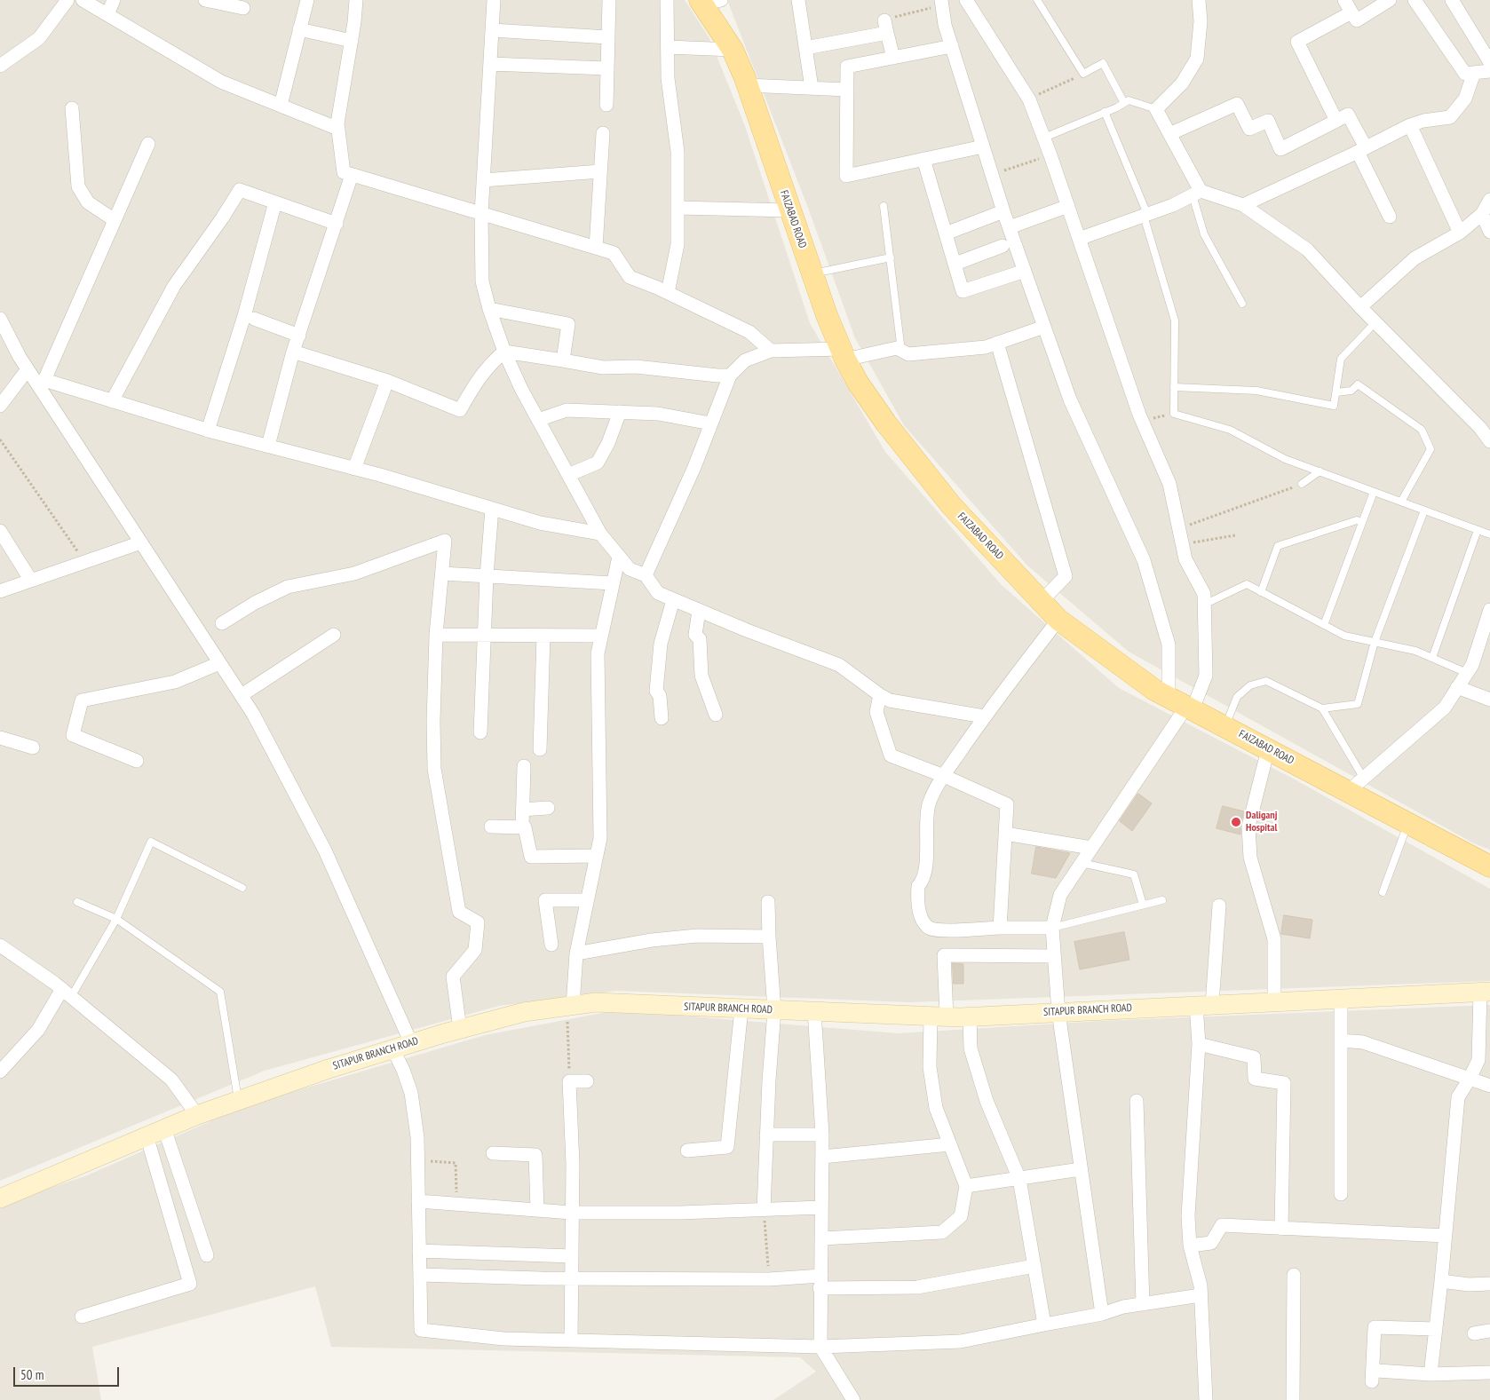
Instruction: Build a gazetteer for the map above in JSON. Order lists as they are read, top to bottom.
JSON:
{
  "streets": {
    "main road": ["FAIZABAD ROAD"],
    "street": ["SITAPUR BRANCH ROAD"]
  },
  "places": ["Daliganj Hospital"],
  "scale_bar": "50 m"
}
